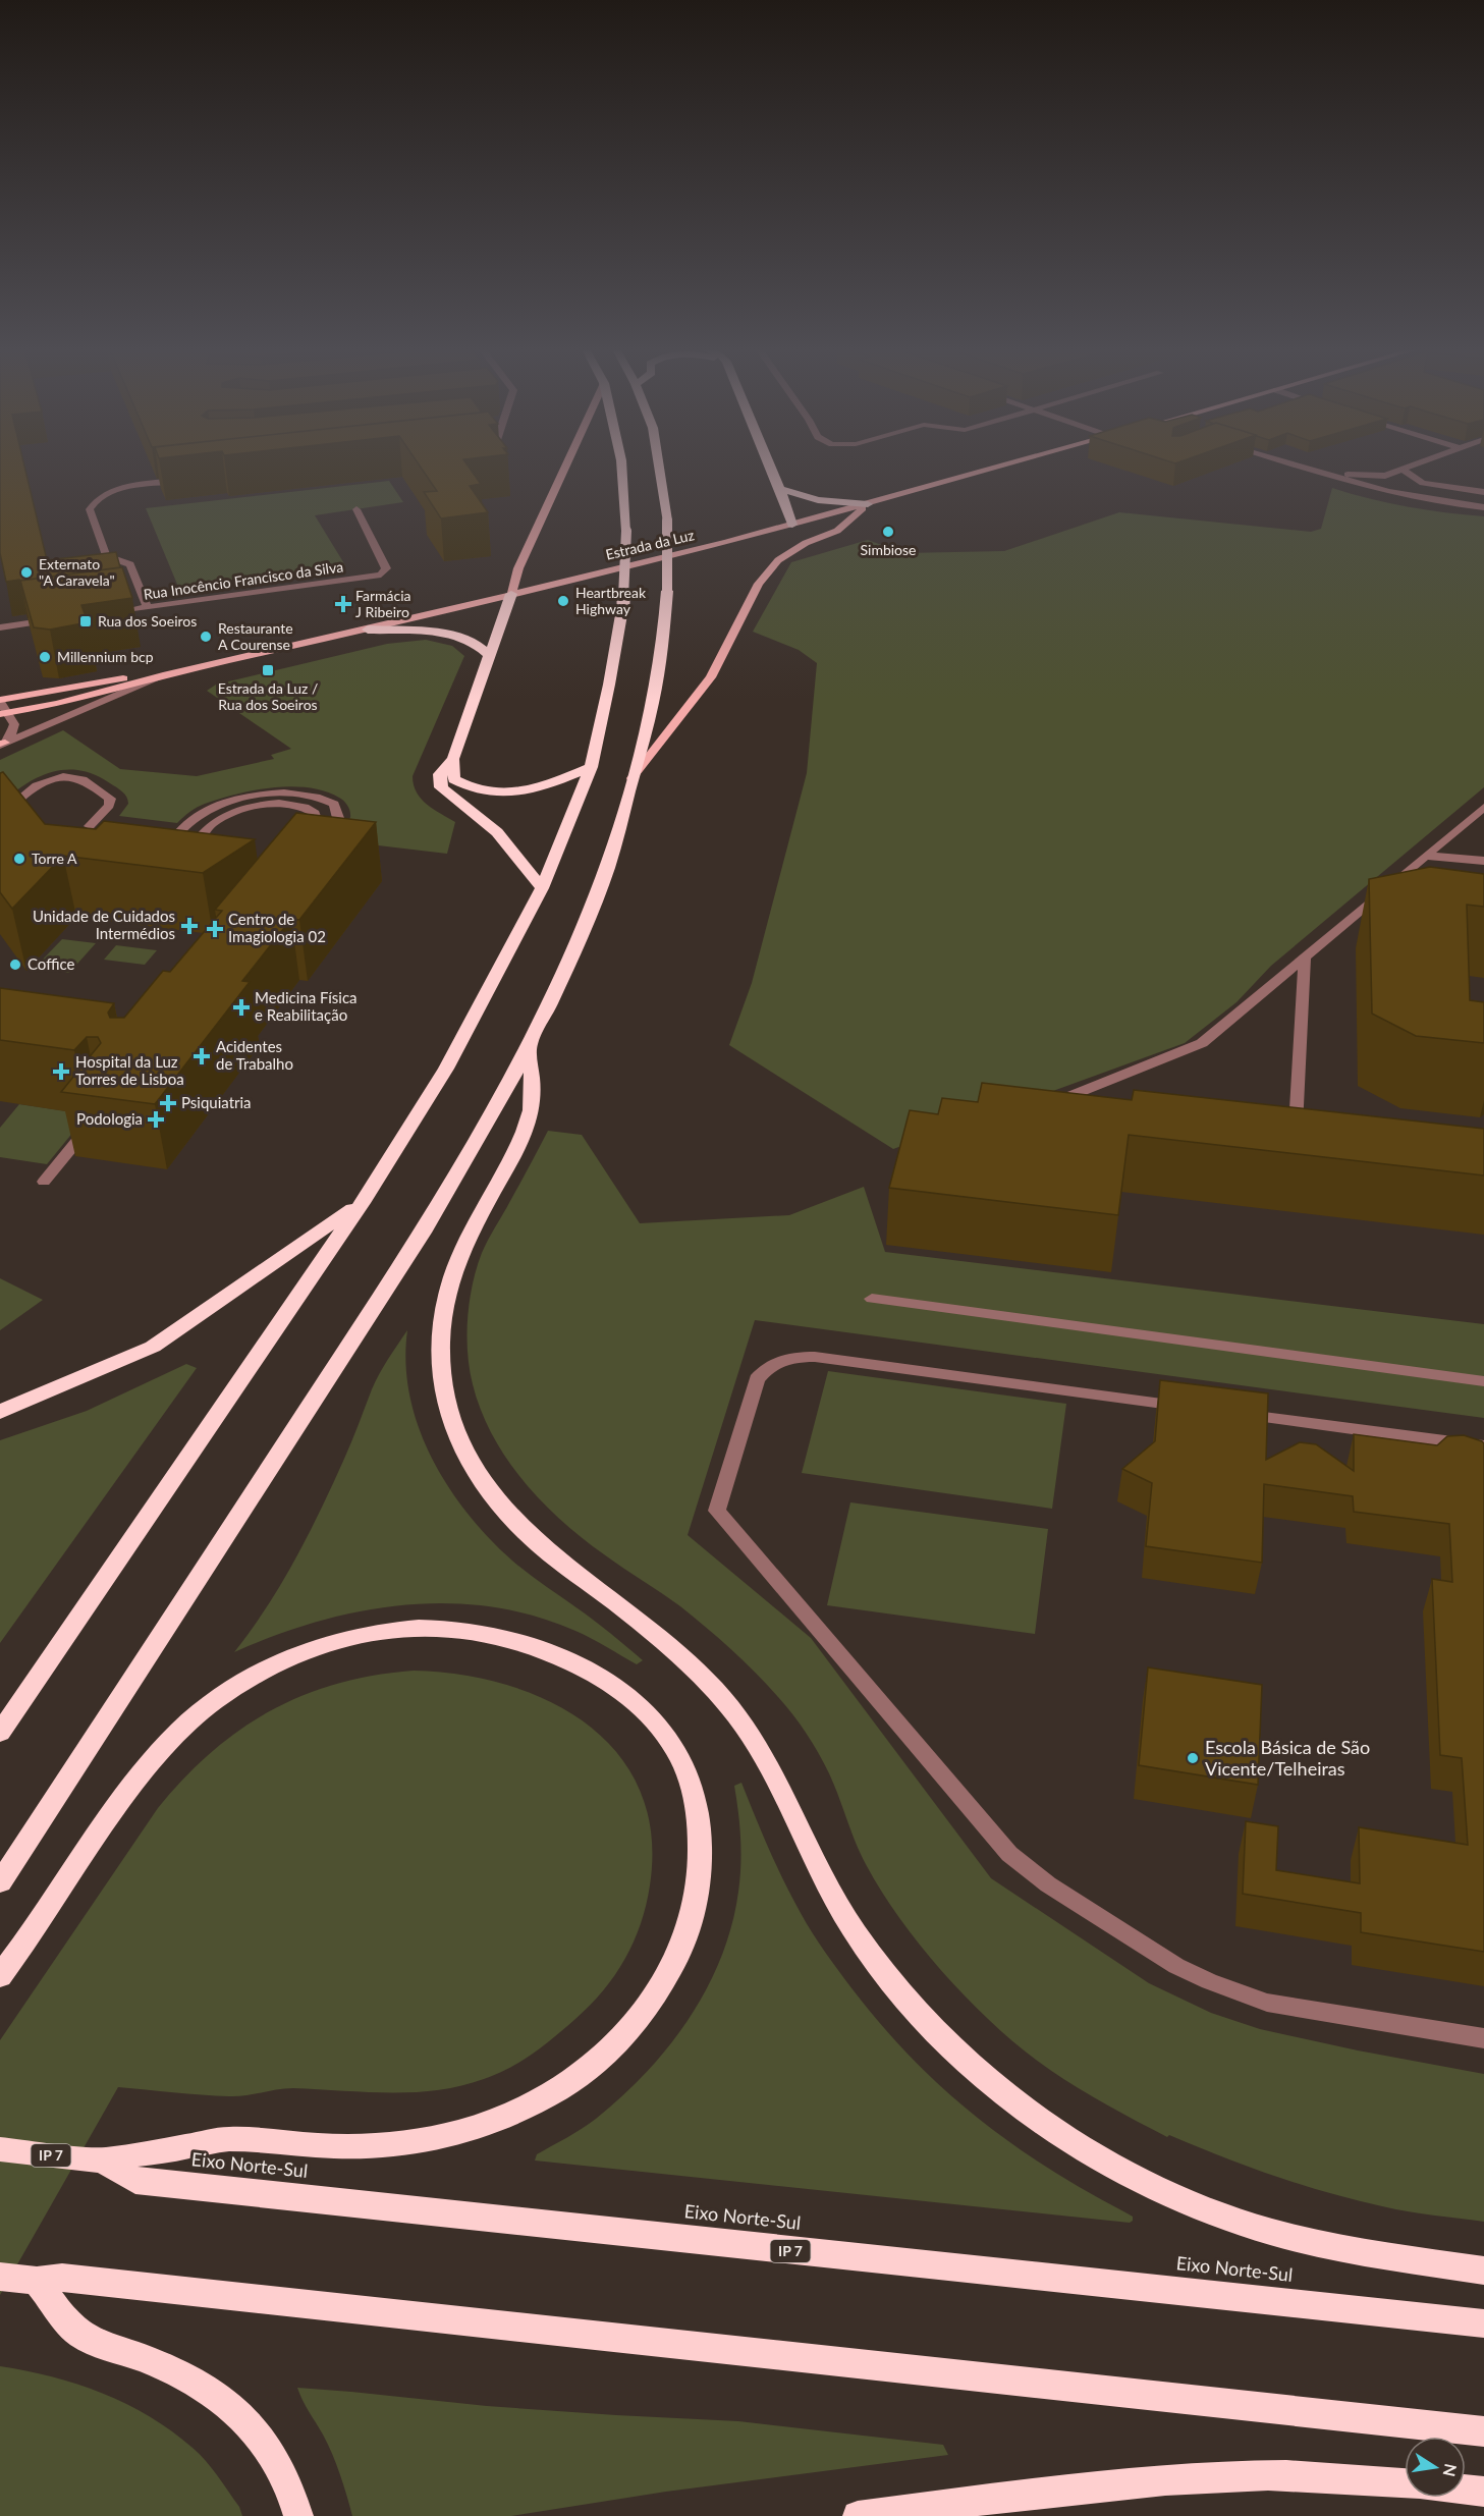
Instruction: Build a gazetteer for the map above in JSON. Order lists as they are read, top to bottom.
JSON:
{
  "streets": {
    "highway": ["IP 7", "Eixo Norte-Sul"],
    "main road": ["Estrada da Luz"],
    "street": ["Rua Inocêncio Francisco da Silva"]
  },
  "places": {
    "other": [
      "Simbiose",
      "Externato \"A Caravela\"",
      "Heartbreak Highway",
      "Restaurante A Courense",
      "Millennium bcp",
      "Torre A",
      "Coffice",
      "Escola Básica de São Vicente/Telheiras"
    ],
    "health": [
      "Farmácia J Ribeiro",
      "Unidade de Cuidados Intermédios",
      "Centro de Imagiologia 02",
      "Medicina Física e Reabilitação",
      "Acidentes de Trabalho",
      "Hospital da Luz Torres de Lisboa",
      "Psiquiatria",
      "Podologia"
    ],
    "transit": ["Rua dos Soeiros", "Estrada da Luz / Rua dos Soeiros"]
  },
  "north": "right"
}
